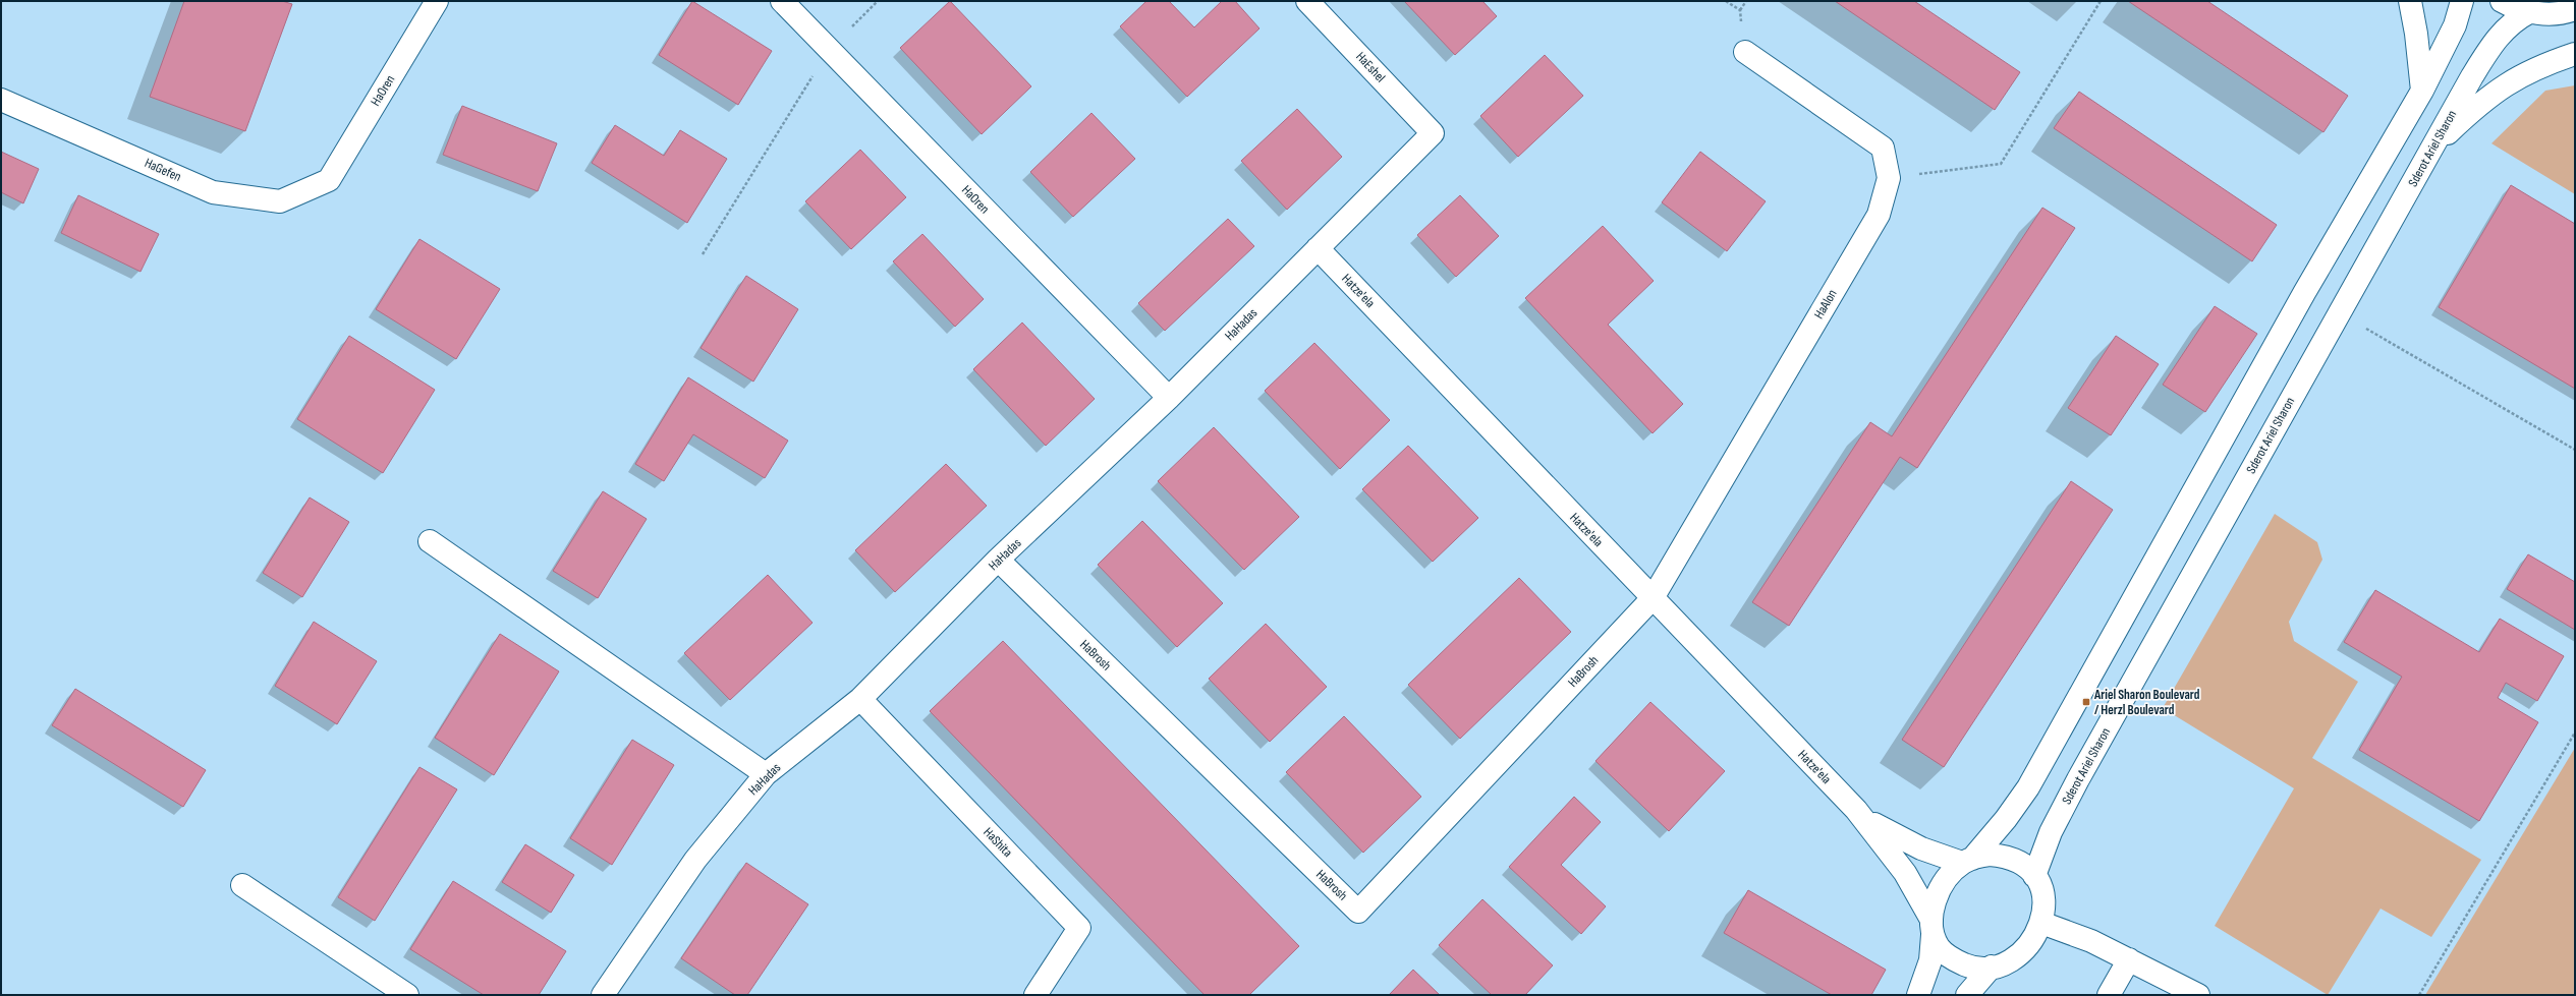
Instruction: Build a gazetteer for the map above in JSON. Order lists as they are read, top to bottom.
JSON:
{
  "streets": {
    "street": [
      "HaEshel",
      "HaOren",
      "Sderot Ariel Sharon",
      "HaGefen",
      "Hatze'ela",
      "HaAlon",
      "HaHadas",
      "HaBrosh",
      "HaShita"
    ]
  },
  "crossings": [
    ["HaEshel", "HaHadas"],
    ["HaOren", "HaGefen"],
    ["HaOren", "HaHadas"],
    ["Sderot Ariel Sharon", "Hatze'ela"],
    ["Hatze'ela", "HaAlon"],
    ["Hatze'ela", "HaHadas"],
    ["Hatze'ela", "HaBrosh"],
    ["HaAlon", "HaBrosh"],
    ["HaHadas", "HaBrosh"],
    ["HaHadas", "HaShita"]
  ],
  "places": {
    "transit": ["Ariel Sharon Boulevard / Herzl Boulevard"]
  }
}
